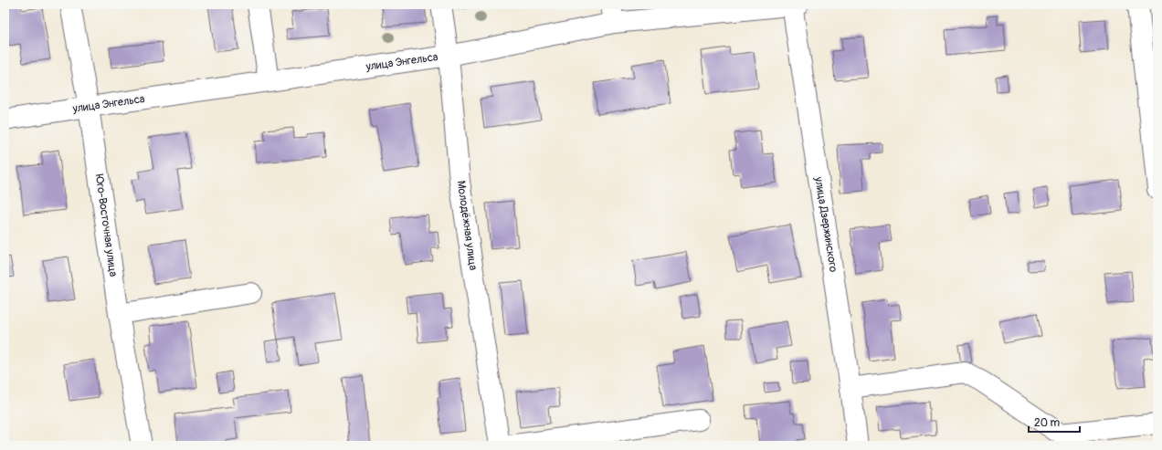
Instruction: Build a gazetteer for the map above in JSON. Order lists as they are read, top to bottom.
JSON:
{
  "streets": {
    "street": [
      "улица Энгельса",
      "улица Дзержинского",
      "Юго-Восточная улица",
      "Молодёжная улица"
    ]
  },
  "crossings": [
    ["улица Энгельса", "улица Дзержинского"],
    ["улица Энгельса", "Юго-Восточная улица"],
    ["улица Энгельса", "Молодёжная улица"]
  ],
  "scale_bar": "20 m"
}
